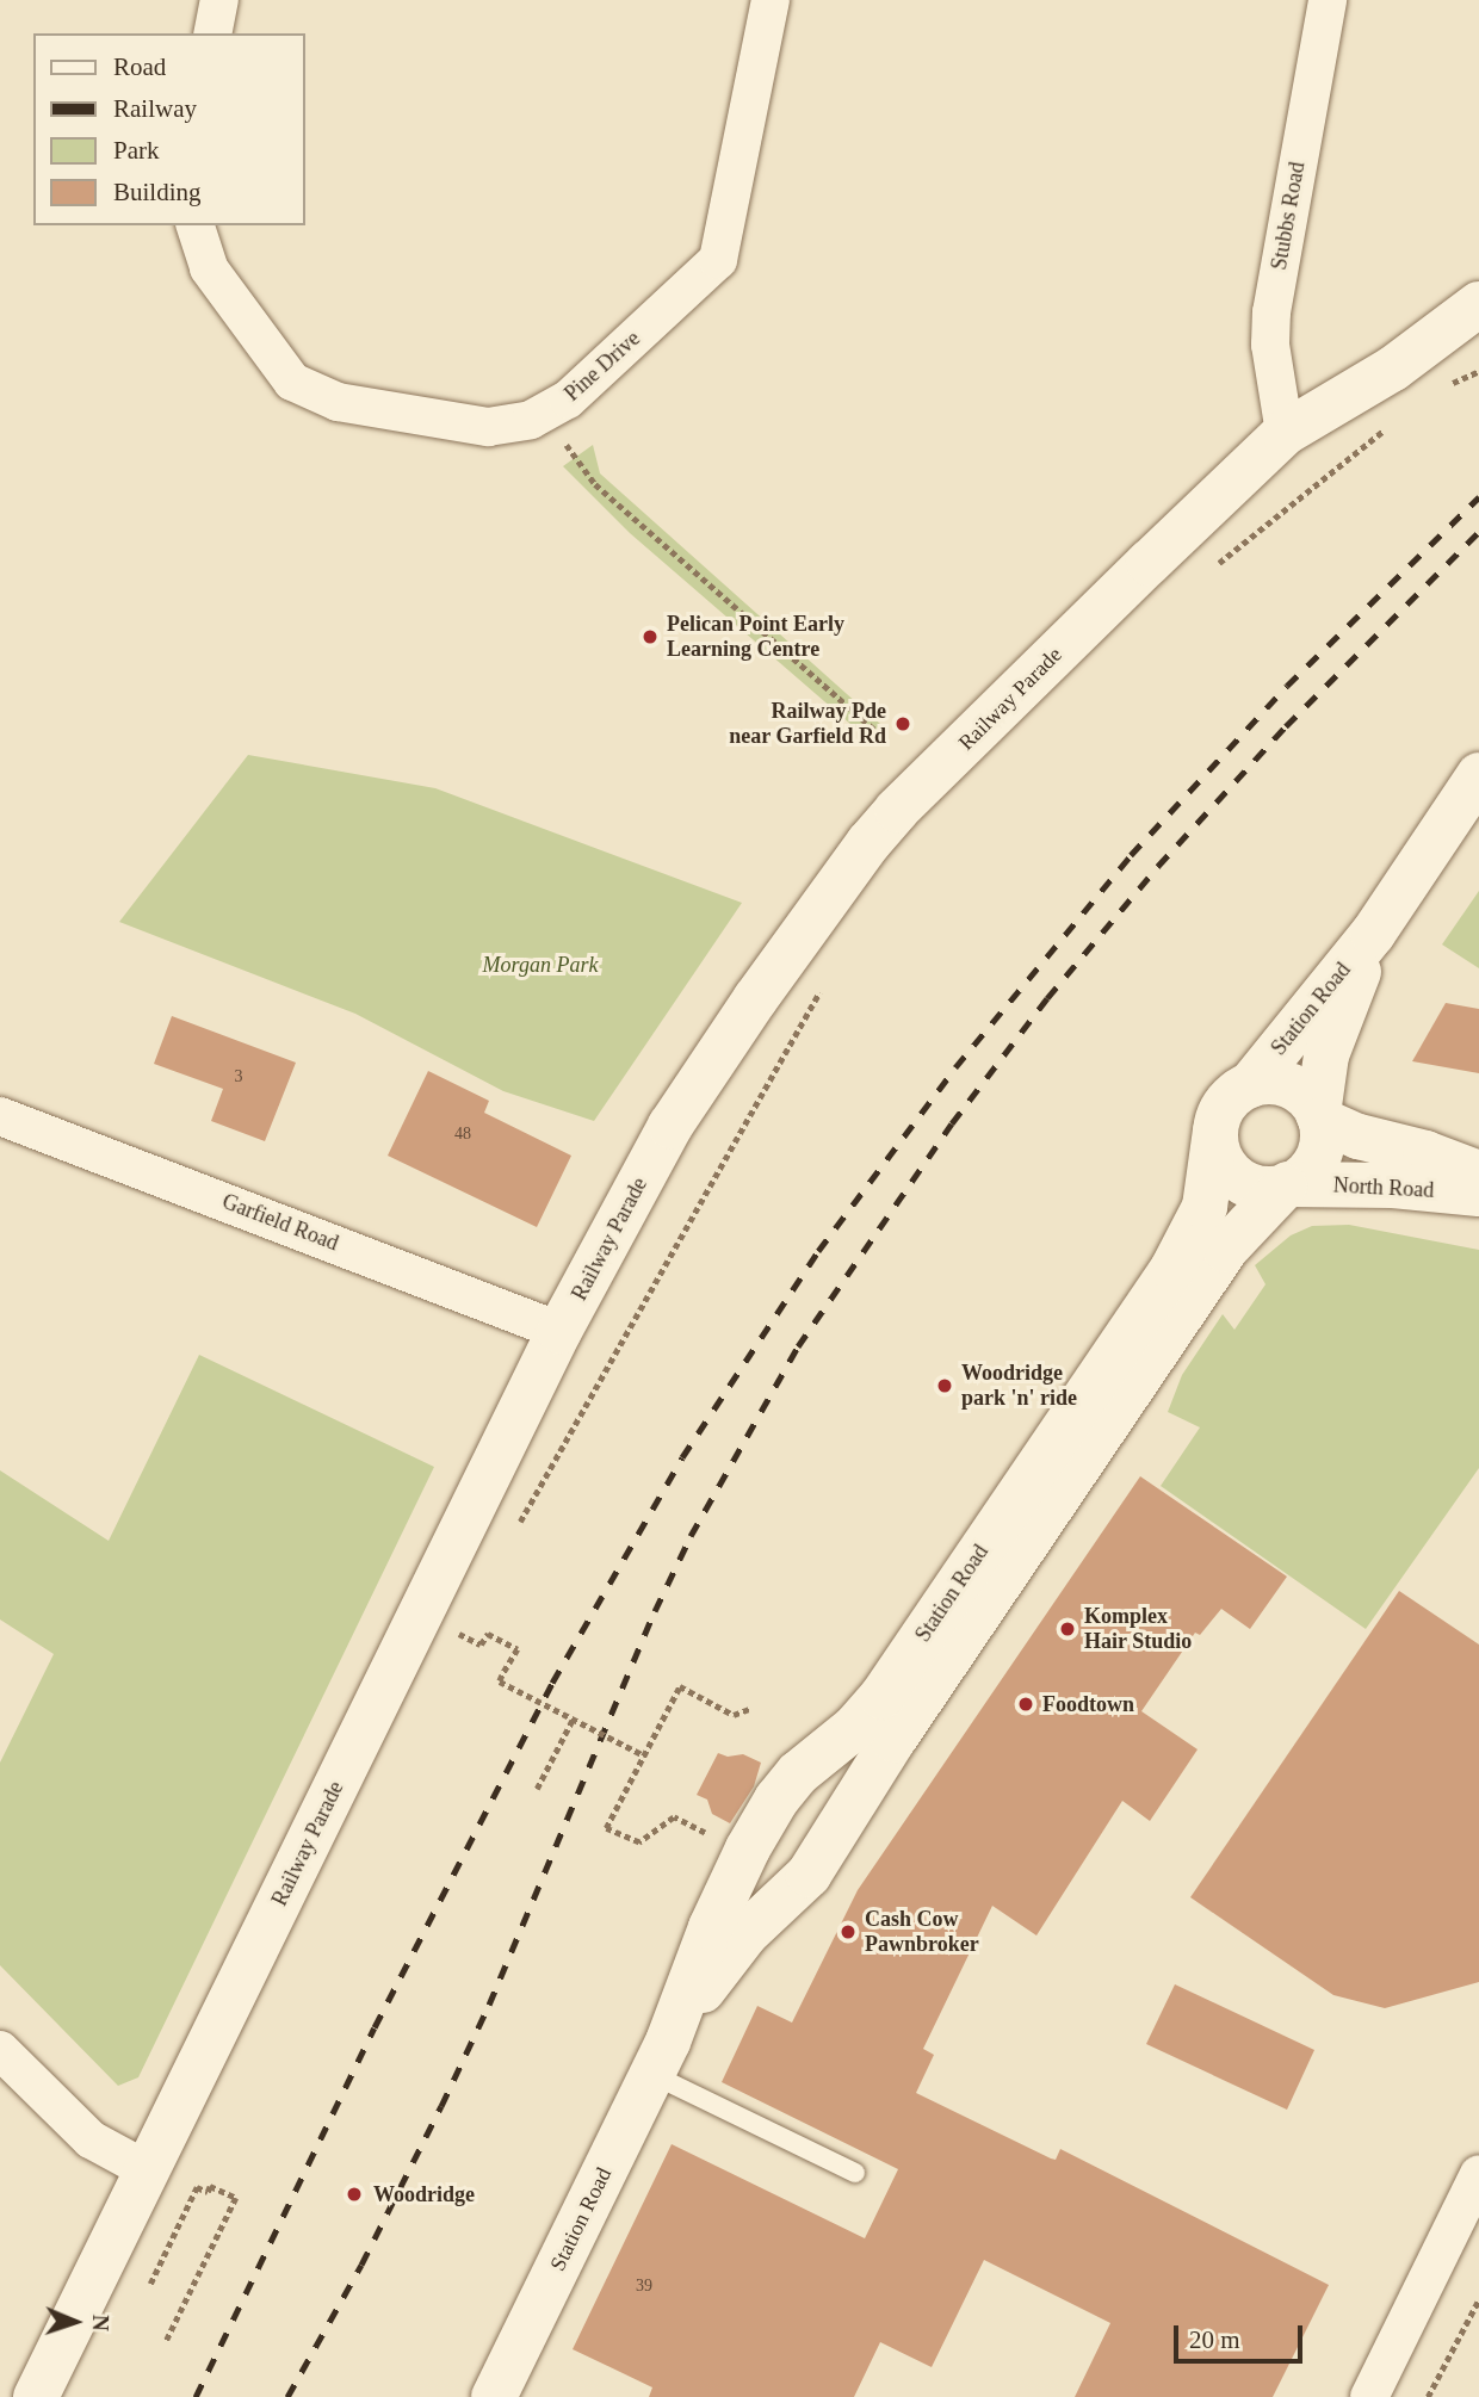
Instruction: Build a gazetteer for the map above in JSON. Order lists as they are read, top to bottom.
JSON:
{
  "streets": {
    "street": [
      "Stubbs Road",
      "Pine Drive",
      "Railway Parade",
      "Station Road",
      "North Road",
      "Garfield Road"
    ]
  },
  "crossings": [
    ["Stubbs Road", "Railway Parade"],
    ["Railway Parade", "Garfield Road"],
    ["Station Road", "North Road"]
  ],
  "parks": ["Morgan Park"],
  "places": [
    "Pelican Point Early Learning Centre",
    "Railway Pde near Garfield Rd",
    "Woodridge park 'n' ride",
    "Komplex Hair Studio",
    "Foodtown",
    "Cash Cow Pawnbroker",
    "Woodridge"
  ],
  "house_numbers": ["3", "48", "39"],
  "legend": [
    "Road",
    "Railway",
    "Park",
    "Building"
  ],
  "scale_bar": "20 m",
  "north": "right"
}
